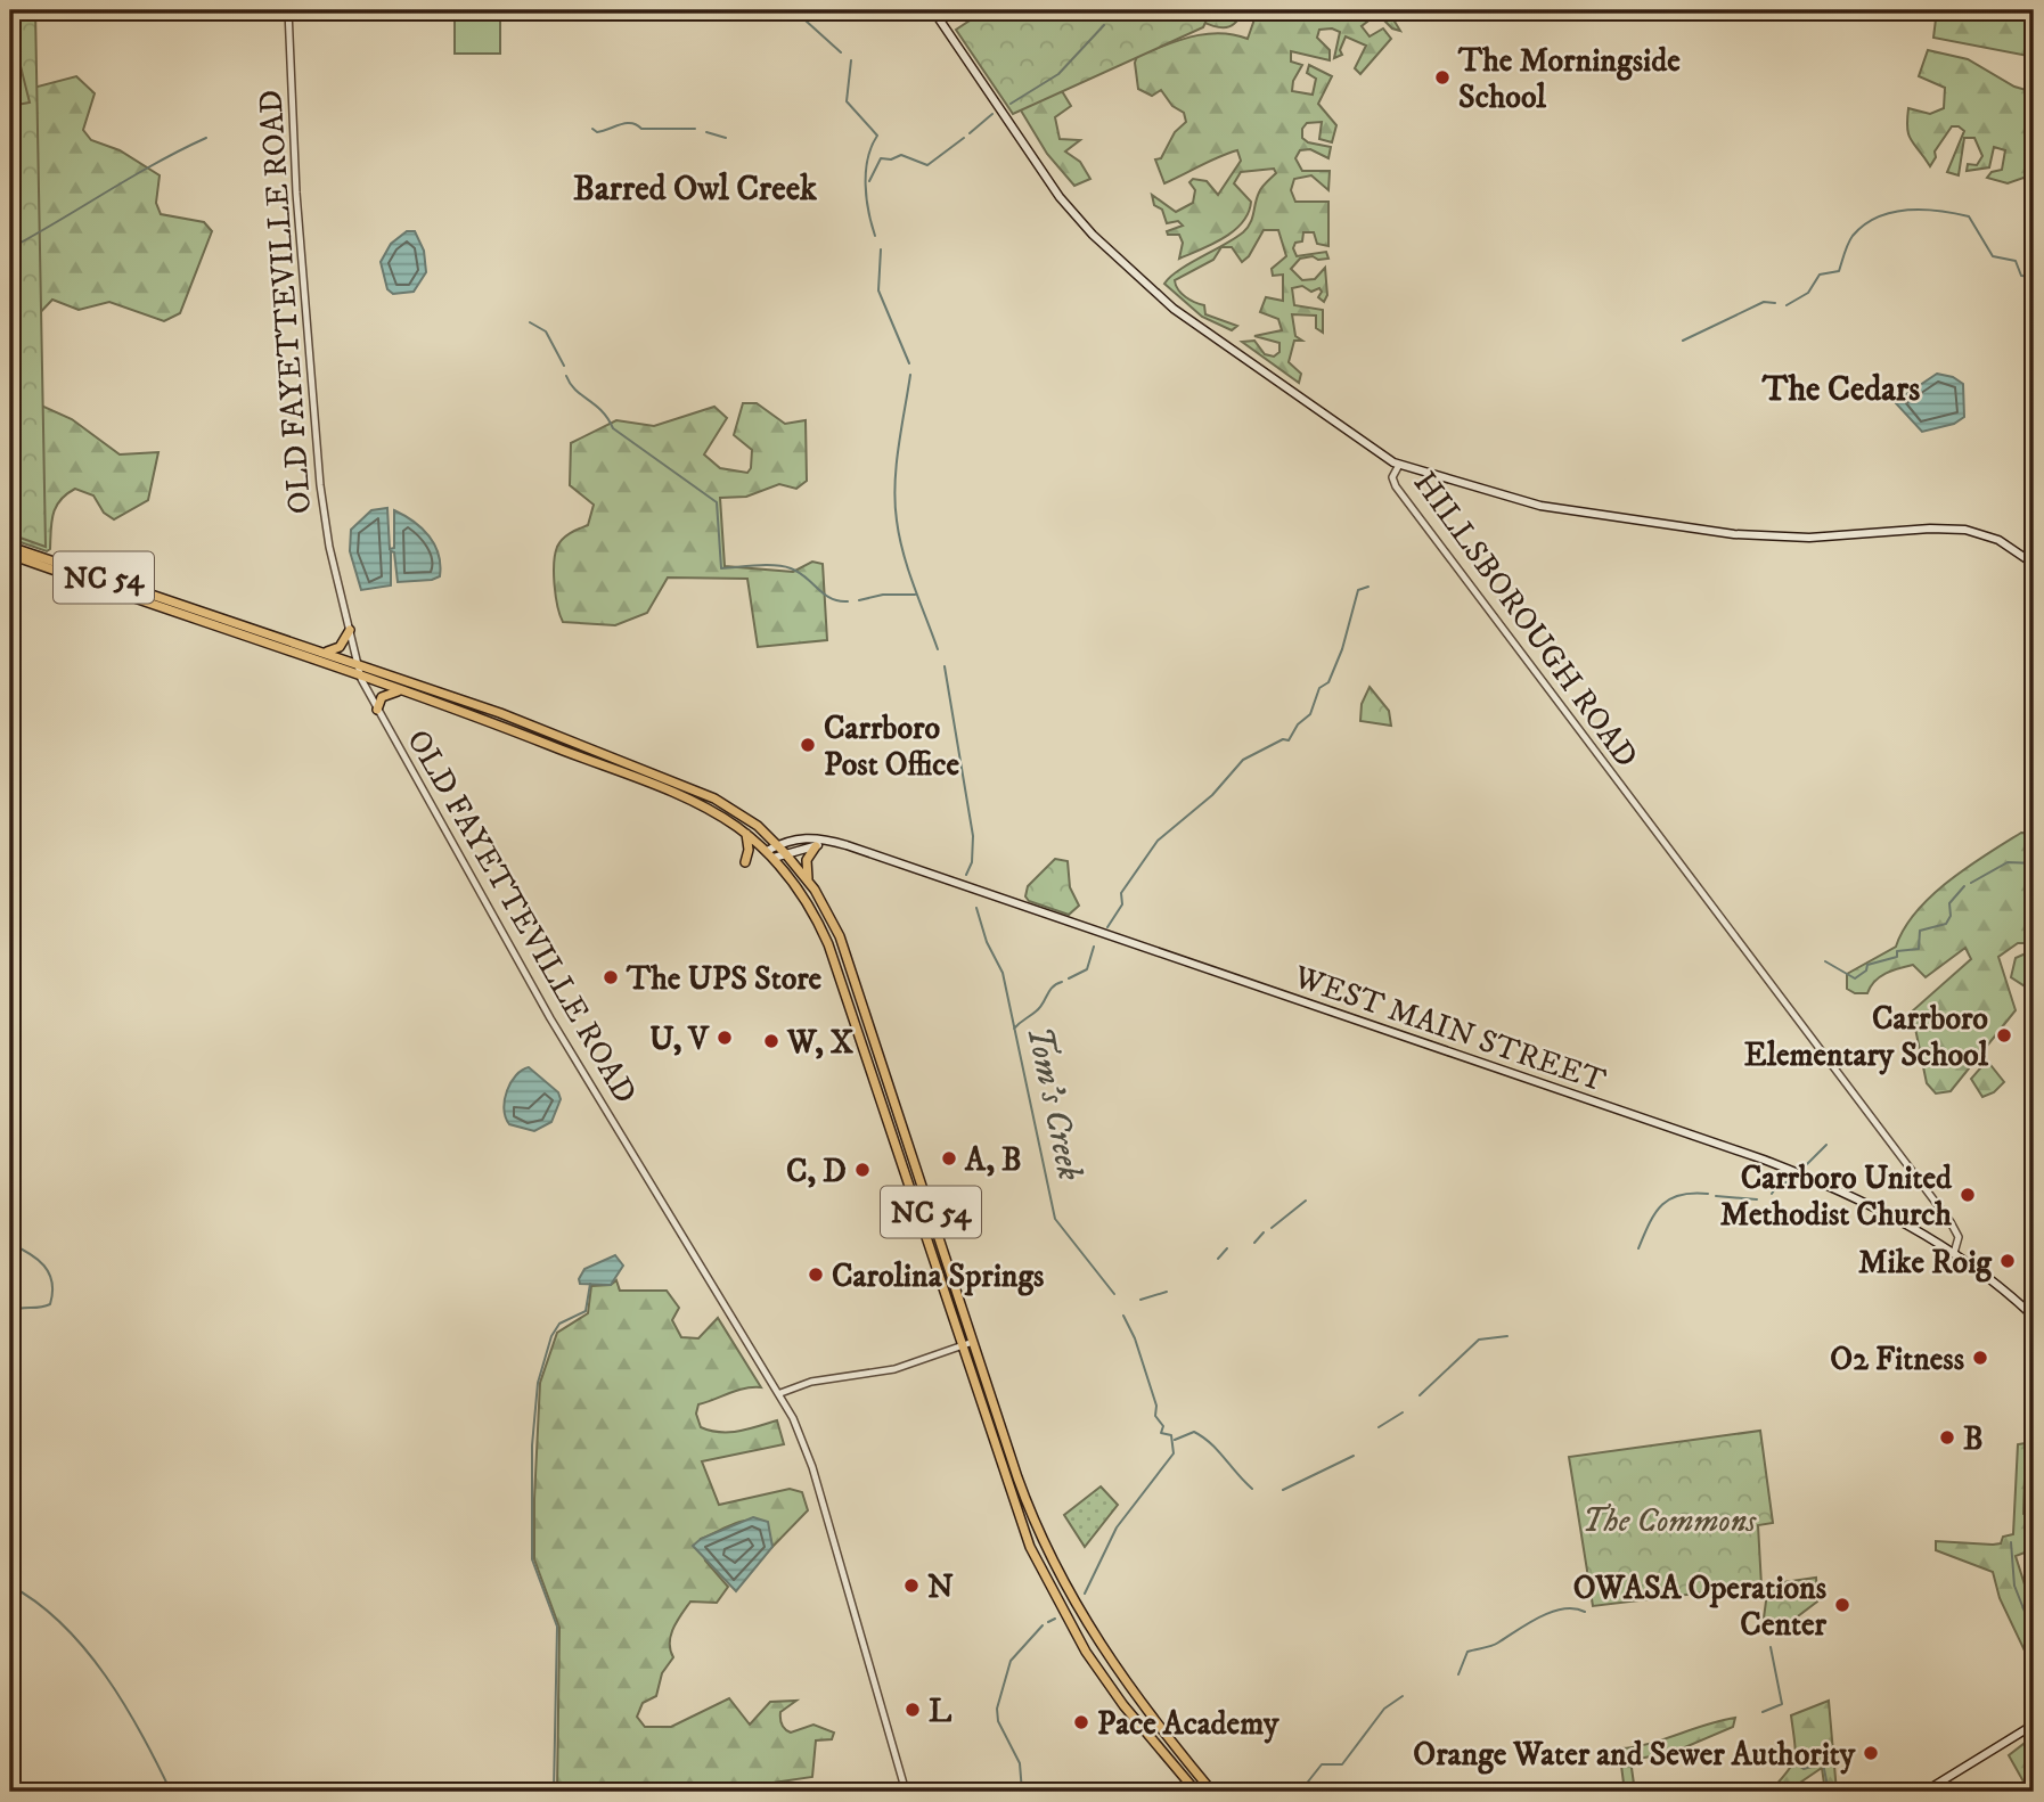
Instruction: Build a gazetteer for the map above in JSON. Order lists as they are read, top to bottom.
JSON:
{
  "streets": {
    "highway": ["NC 54"],
    "main road": ["HILLSBOROUGH ROAD", "WEST MAIN STREET"],
    "street": ["OLD FAYETTEVILLE ROAD"]
  },
  "crossings": [
    ["OLD FAYETTEVILLE ROAD", "NC 54"],
    ["NC 54", "WEST MAIN STREET"],
    ["HILLSBOROUGH ROAD", "WEST MAIN STREET"]
  ],
  "districts": ["Barred Owl Creek", "The Cedars"],
  "water": ["Tom's Creek"],
  "parks": ["The Commons"],
  "places": [
    "The Morningside School",
    "Carrboro Post Office",
    "The UPS Store",
    "Carrboro Elementary School",
    "U, V",
    "W, X",
    "A, B",
    "C, D",
    "Carrboro United Methodist Church",
    "Mike Roig",
    "Carolina Springs",
    "O2 Fitness",
    "B",
    "N",
    "OWASA Operations Center",
    "L",
    "Pace Academy",
    "Orange Water and Sewer Authority"
  ]
}
